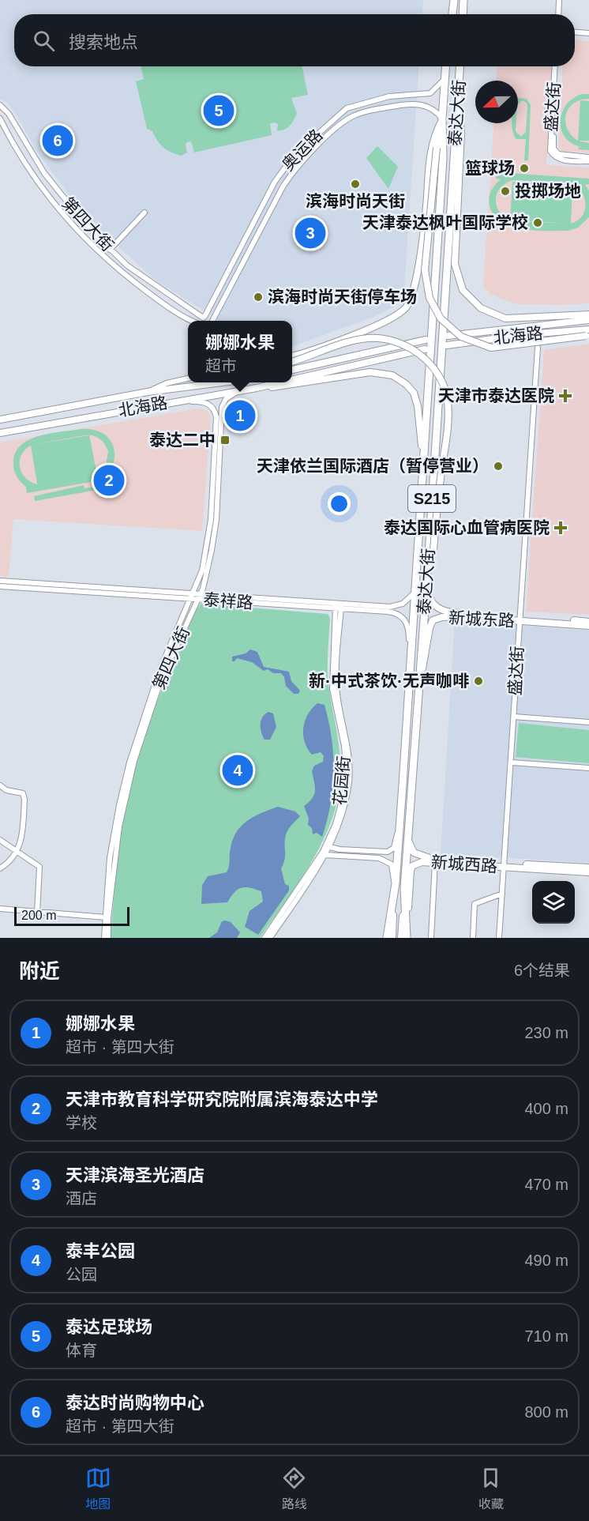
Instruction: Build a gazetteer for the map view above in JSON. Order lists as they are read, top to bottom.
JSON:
{
  "streets": {
    "highway": ["泰达大街", "S215"],
    "main road": ["北海路", "新城东路", "新城西路"],
    "street": [
      "盛达街",
      "奥运路",
      "第四大街",
      "泰祥路",
      "花园街"
    ]
  },
  "crossings": [
    ["盛达街", "新城东路"],
    ["盛达街", "新城西路"],
    ["泰达大街", "奥运路"],
    ["泰达大街", "S215"],
    ["泰达大街", "泰祥路"],
    ["泰达大街", "新城东路"],
    ["泰达大街", "新城西路"],
    ["奥运路", "第四大街"],
    ["第四大街", "北海路"],
    ["第四大街", "泰祥路"],
    ["泰祥路", "花园街"]
  ],
  "places": {
    "other": [
      "篮球场",
      "滨海时尚天街",
      "投掷场地",
      "天津泰达枫叶国际学校",
      "滨海时尚天街停车场",
      "天津依兰国际酒店（暂停营业）",
      "新·中式茶饮·无声咖啡"
    ],
    "health": ["天津市泰达医院", "泰达国际心血管病医院"],
    "transit": ["泰达二中"]
  },
  "scale_bar": "200 m",
  "north": "left",
  "page": {
    "search": "搜索地点",
    "pins": [
      "5",
      "6",
      "3",
      "1",
      "2",
      "4"
    ],
    "popup": ["娜娜水果", "超市"],
    "scale": "200 m",
    "heading": ["附近", "6个结果"],
    "list": [
      {
        "mark": "1",
        "name": "娜娜水果",
        "note": "超市 · 第四大街",
        "value": "230 m"
      },
      {
        "mark": "2",
        "name": "天津市教育科学研究院附属滨海泰达中学",
        "note": "学校",
        "value": "400 m"
      },
      {
        "mark": "3",
        "name": "天津滨海圣光酒店",
        "note": "酒店",
        "value": "470 m"
      },
      {
        "mark": "4",
        "name": "泰丰公园",
        "note": "公园",
        "value": "490 m"
      },
      {
        "mark": "5",
        "name": "泰达足球场",
        "note": "体育",
        "value": "710 m"
      },
      {
        "mark": "6",
        "name": "泰达时尚购物中心",
        "note": "超市 · 第四大街",
        "value": "800 m"
      }
    ],
    "nav": ["地图", "路线", "收藏"]
  }
}
